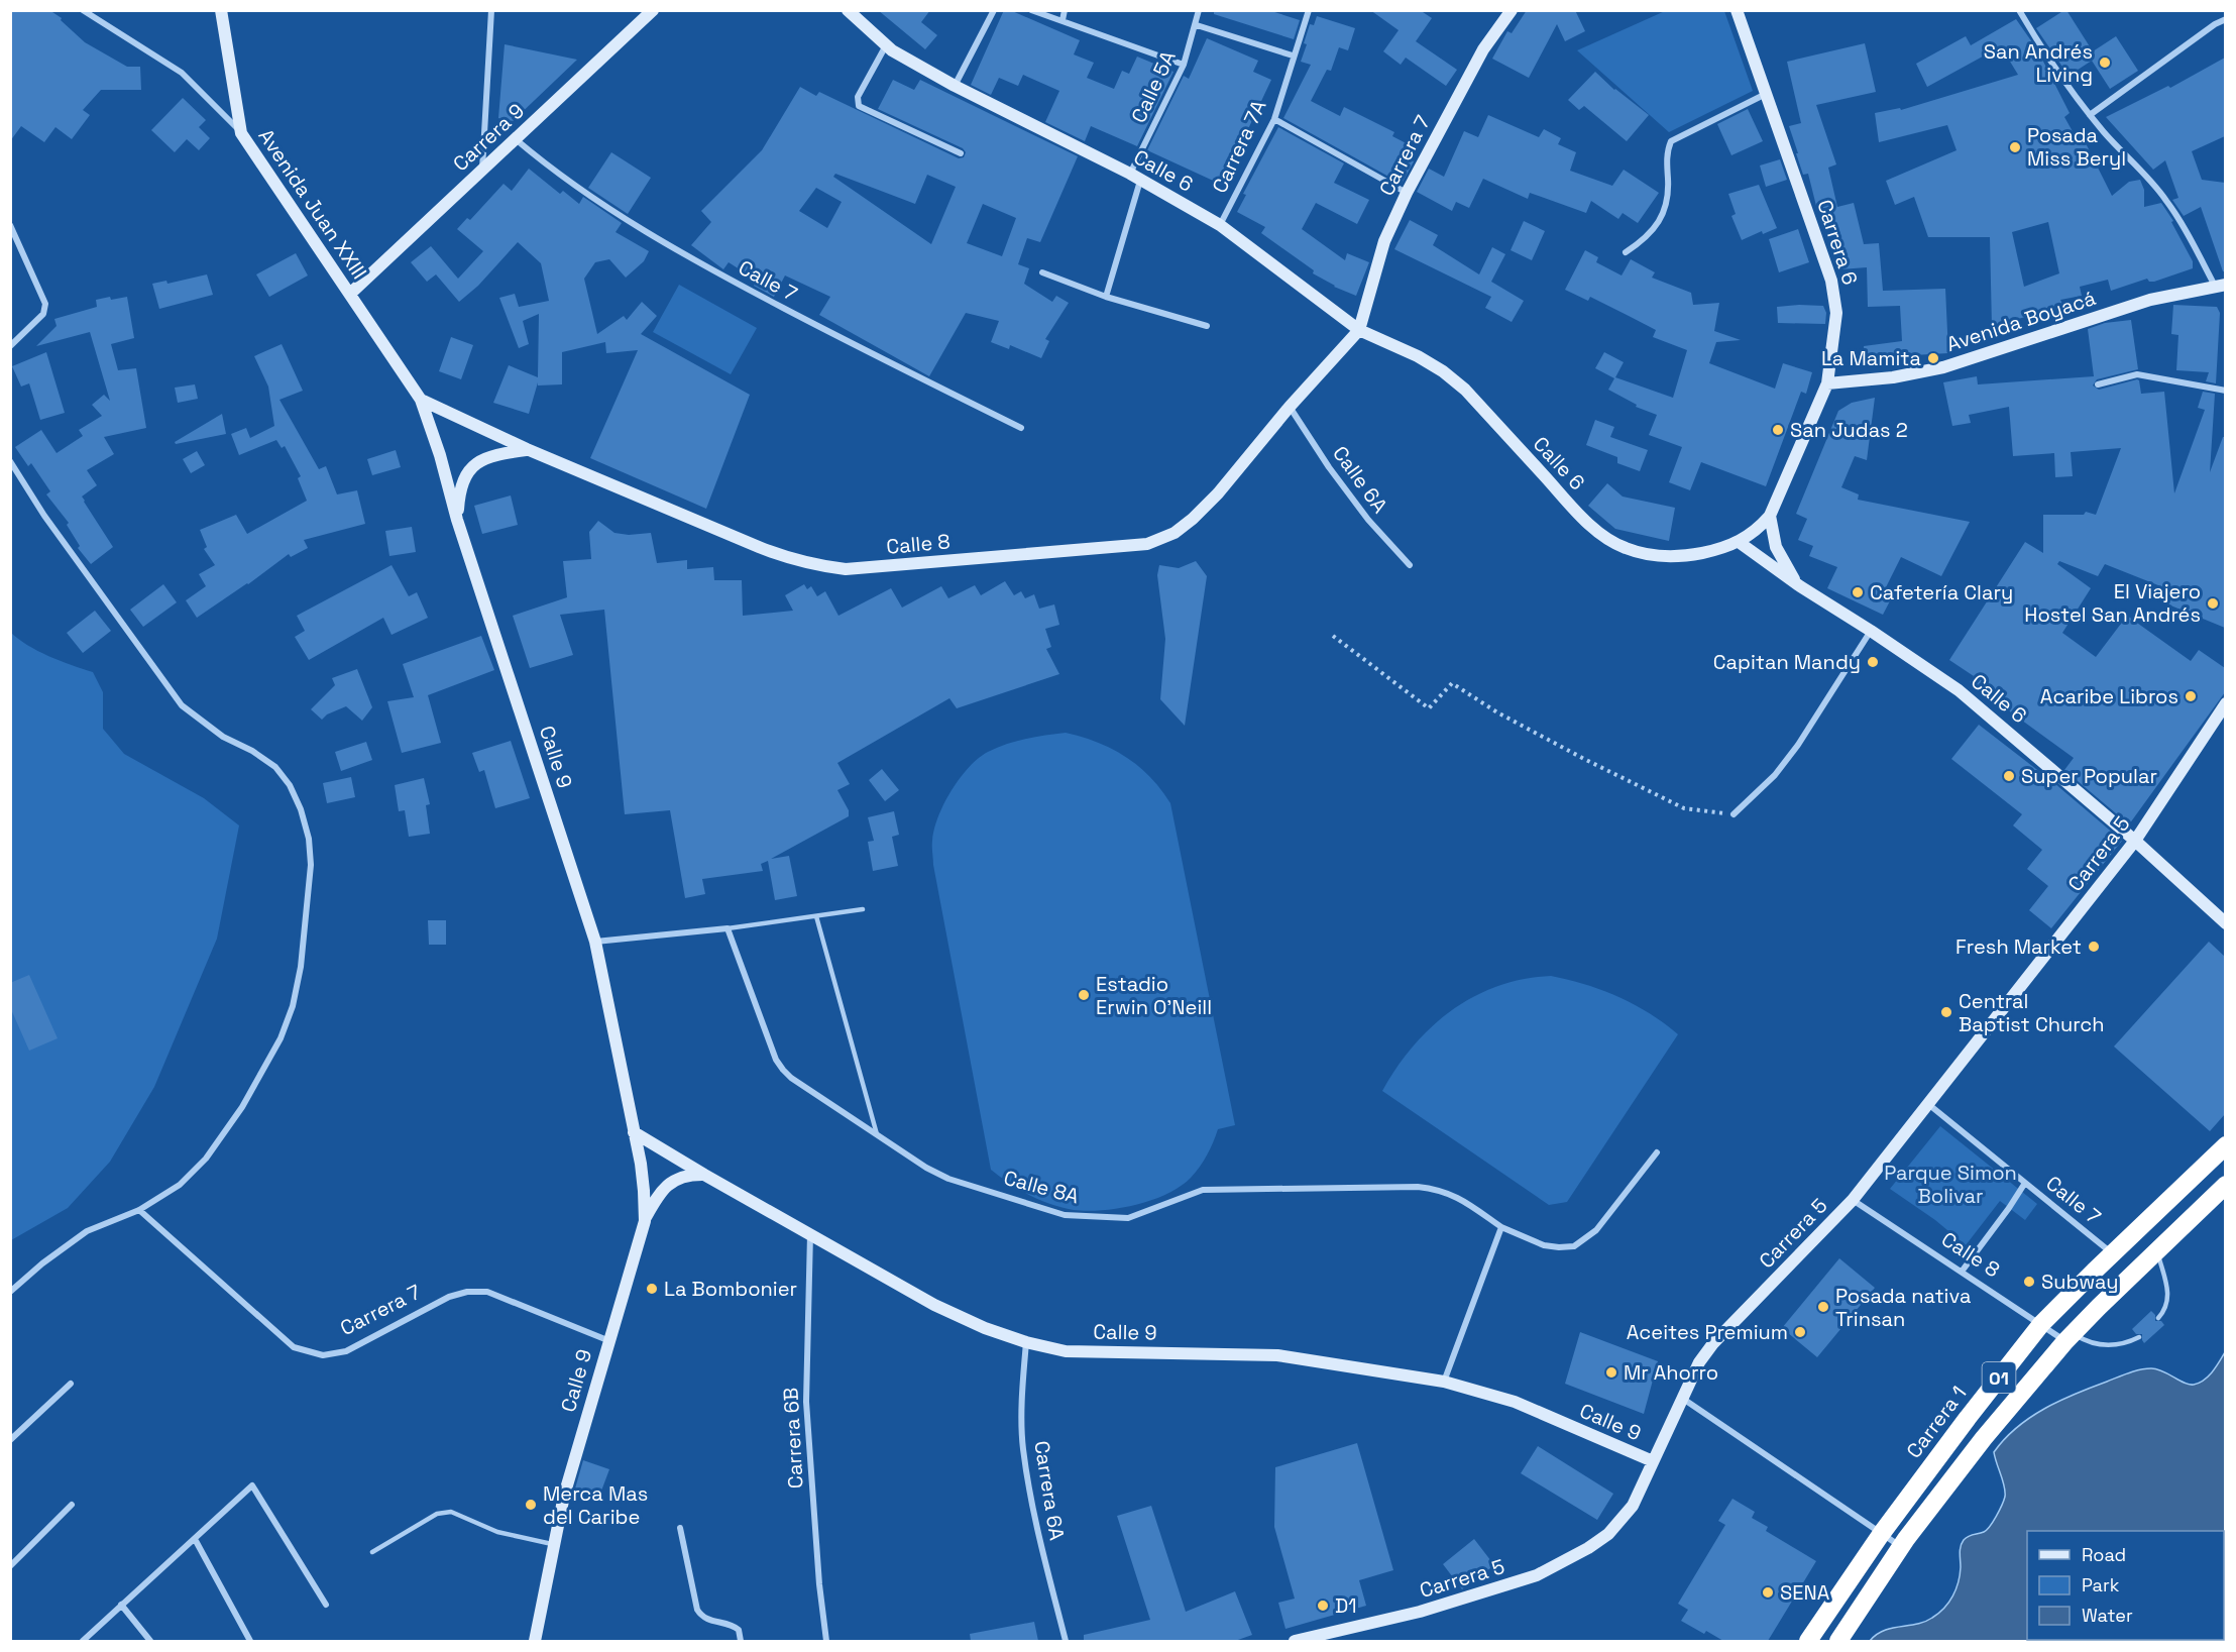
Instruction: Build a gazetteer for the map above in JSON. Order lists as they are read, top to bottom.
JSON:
{
  "streets": {
    "highway": ["01", "Carrera 1"],
    "street": [
      "Calle 5A",
      "Carrera 9",
      "Carrera 7A",
      "Carrera 7",
      "Calle 6",
      "Avenida Juan XXIII",
      "Carrera 6",
      "Calle 7",
      "Avenida Boyacá",
      "Calle 6A",
      "Calle 8",
      "Calle 9",
      "Carrera 5",
      "Calle 8A",
      "Carrera 6B",
      "Carrera 6A"
    ]
  },
  "crossings": [
    ["Calle 5A", "Calle 6"],
    ["Carrera 9", "Avenida Juan XXIII"],
    ["Carrera 9", "Calle 7"],
    ["Carrera 7A", "Calle 6"],
    ["Carrera 7", "Calle 6"],
    ["Carrera 7", "Calle 8"],
    ["Carrera 7", "Calle 9"],
    ["Calle 6", "Carrera 6"],
    ["Calle 6", "Calle 8"],
    ["Calle 6", "Carrera 5"],
    ["Avenida Juan XXIII", "Calle 8"],
    ["Avenida Juan XXIII", "Calle 9"],
    ["Carrera 6", "Avenida Boyacá"],
    ["Calle 7", "Carrera 5"],
    ["Calle 7", "Carrera 1"],
    ["Calle 6A", "Calle 8"],
    ["Calle 8", "Calle 9"],
    ["Calle 8", "Carrera 5"],
    ["Calle 8", "01"],
    ["Calle 8", "Carrera 1"],
    ["Calle 9", "Carrera 5"],
    ["Calle 9", "Carrera 6B"],
    ["Calle 9", "Carrera 6A"]
  ],
  "parks": ["Parque Simon Bolivar"],
  "places": [
    "San Andrés Living",
    "Posada Miss Beryl",
    "La Mamita",
    "San Judas 2",
    "Cafetería Clary",
    "El Viajero Hostel San Andrés",
    "Capitan Mandy",
    "Acaribe Libros",
    "Super Popular",
    "Fresh Market",
    "Estadio Erwin O'Neill",
    "Central Baptist Church",
    "Subway",
    "La Bombonier",
    "Posada nativa Trinsan",
    "Aceites Premium",
    "Mr Ahorro",
    "Merca Mas del Caribe",
    "SENA",
    "D1"
  ],
  "legend": ["Road", "Park", "Water"]
}
